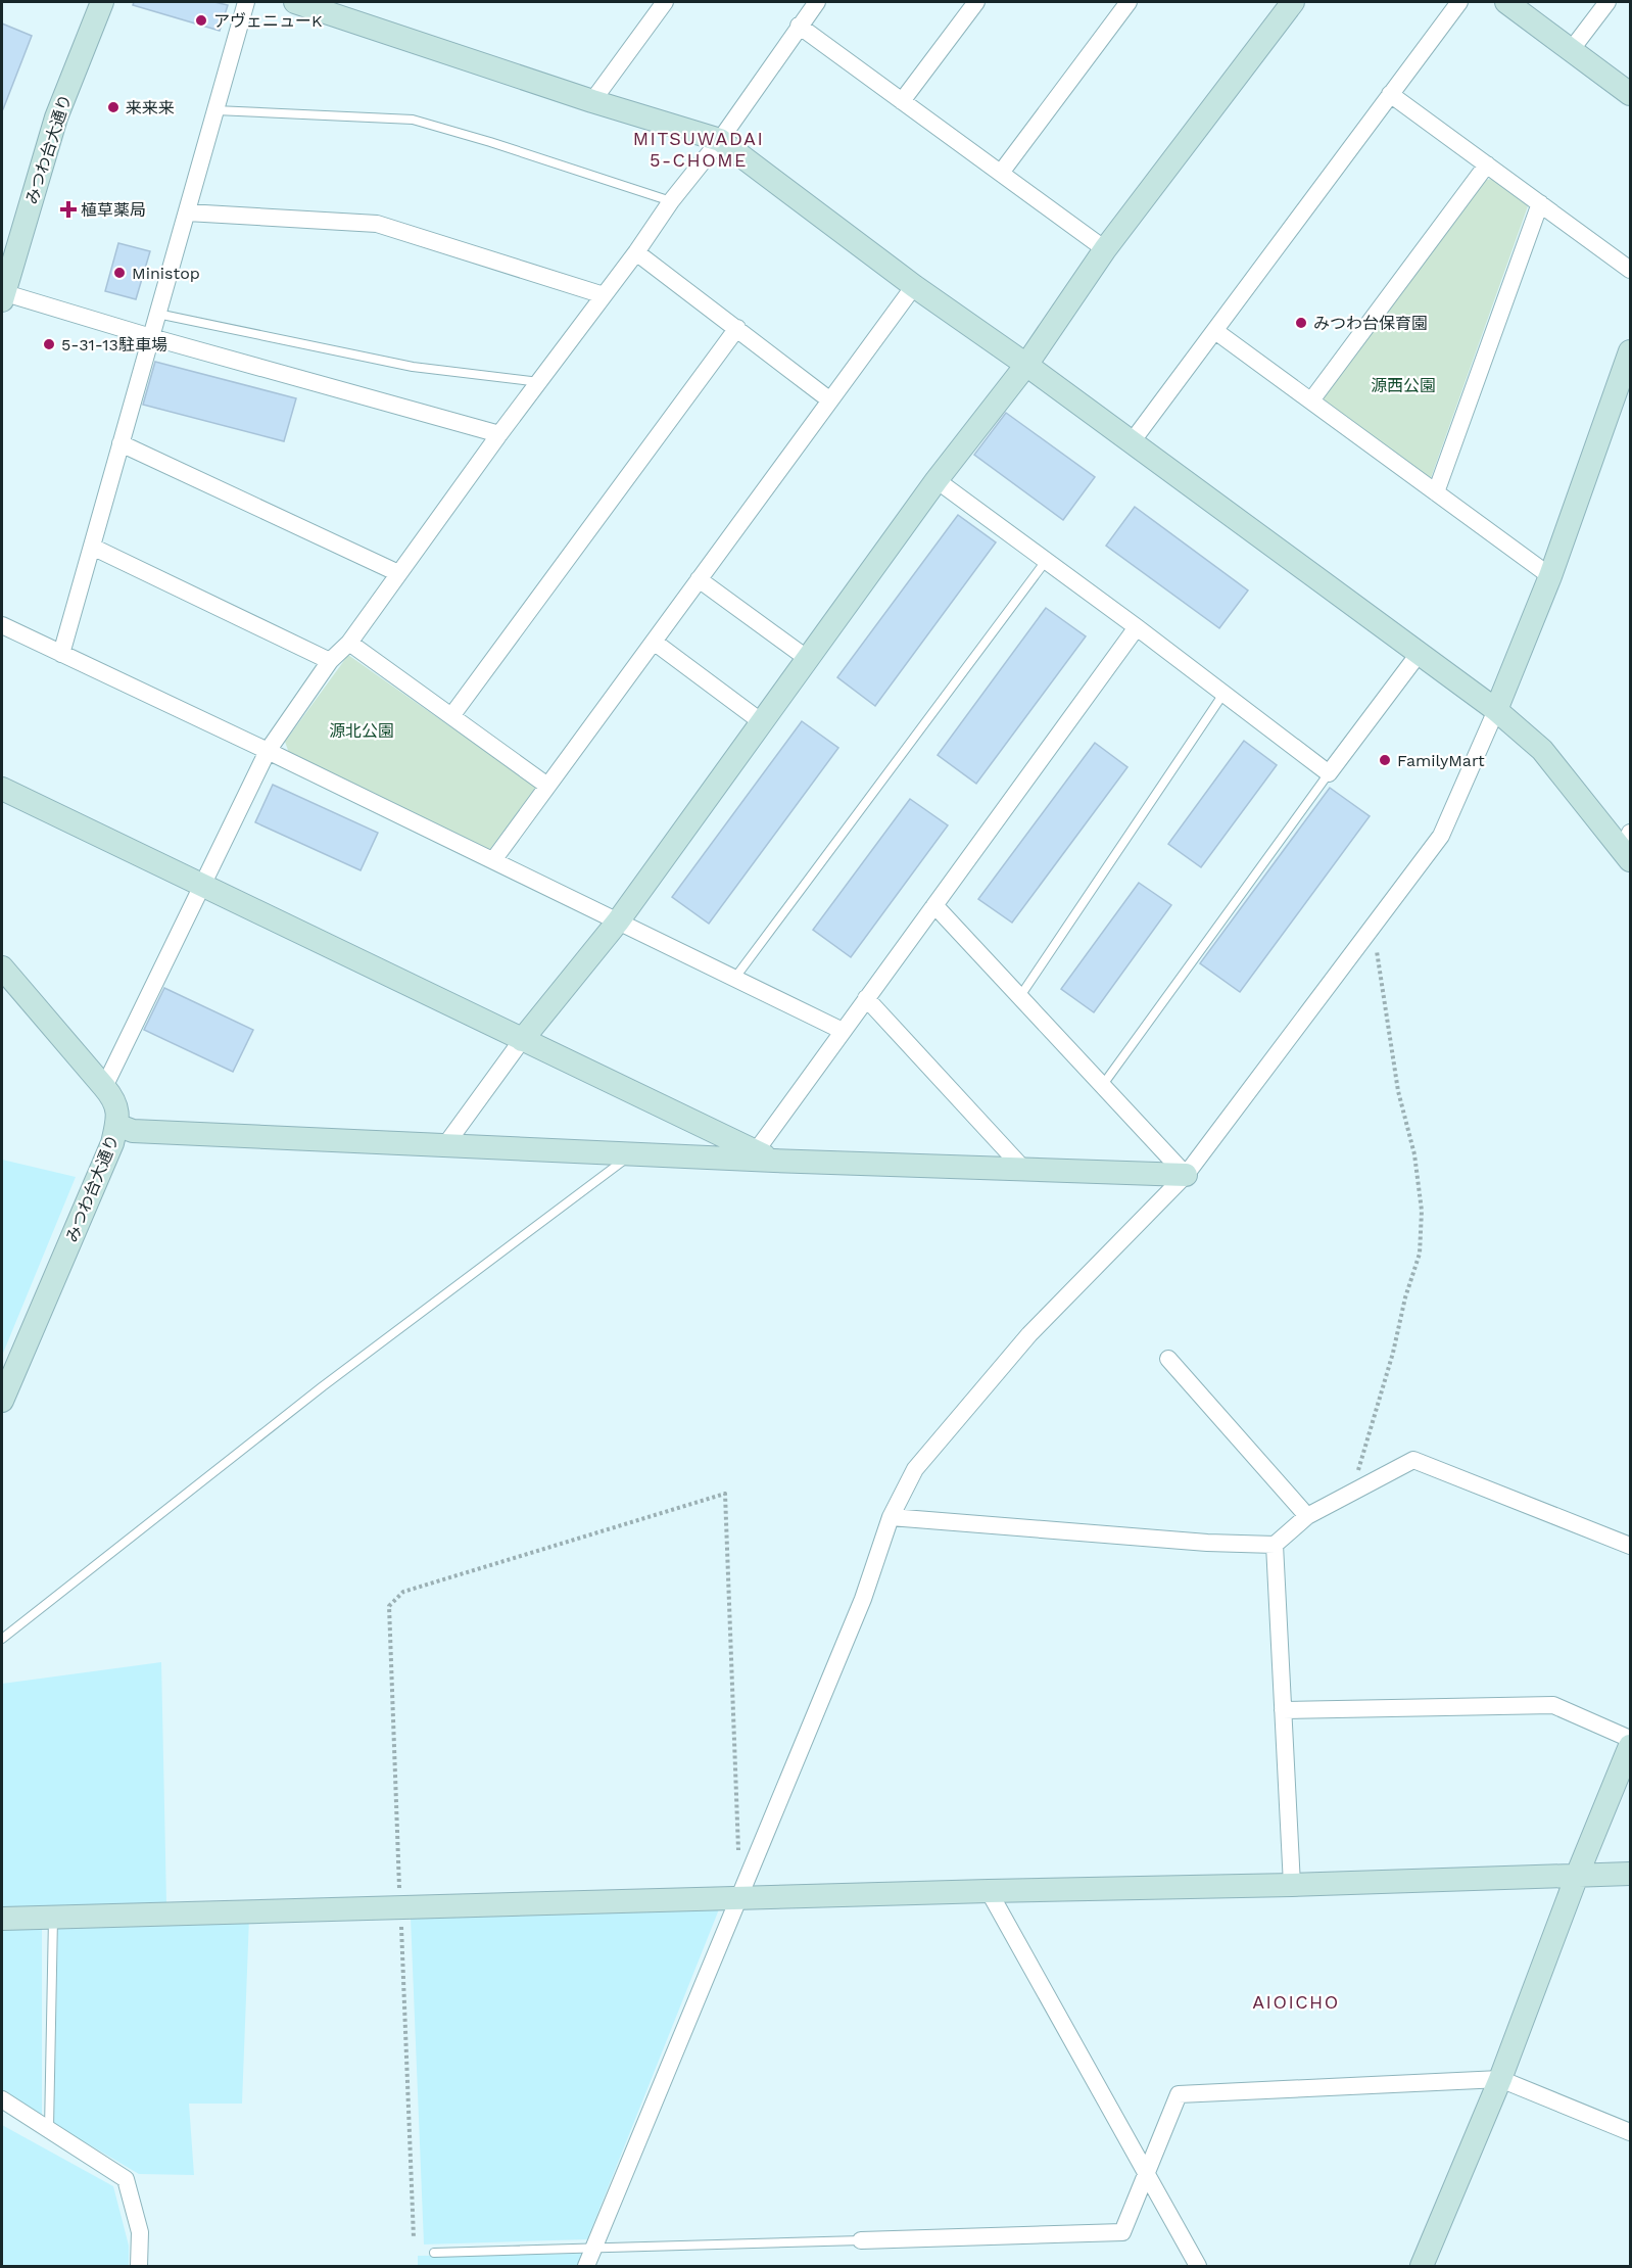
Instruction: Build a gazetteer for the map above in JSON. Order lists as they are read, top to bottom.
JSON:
{
  "streets": {
    "street": ["みつわ台大通り"]
  },
  "districts": ["MITSUWADAI 5-CHOME", "AIOICHO"],
  "parks": ["源西公園", "源北公園"],
  "places": {
    "other": [
      "アヴェニューK",
      "来来来",
      "Ministop",
      "みつわ台保育園",
      "5-31-13駐車場",
      "FamilyMart"
    ],
    "health": ["植草薬局"]
  }
}
